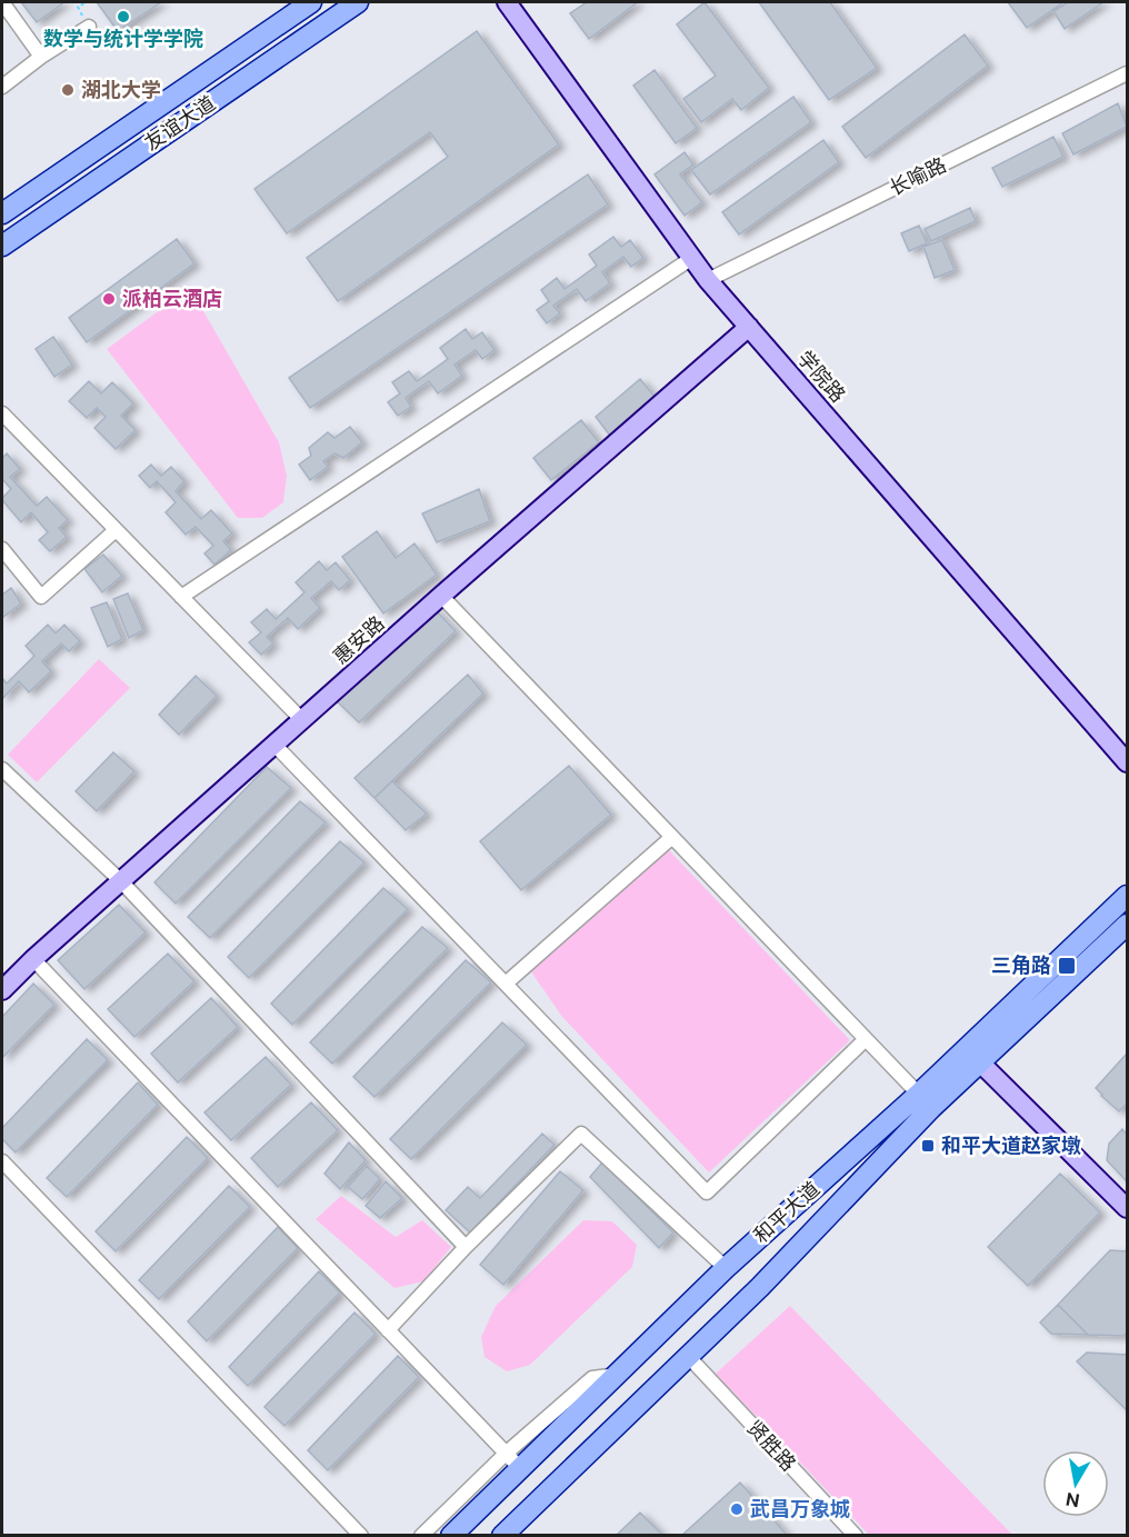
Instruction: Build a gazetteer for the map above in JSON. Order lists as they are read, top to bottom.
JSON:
{
  "streets": {
    "main road": ["友谊大道", "和平大道"],
    "street": [
      "长喻路",
      "学院路",
      "惠安路",
      "贤胜路"
    ]
  },
  "crossings": [
    ["长喻路", "学院路"],
    ["学院路", "惠安路"],
    ["和平大道", "贤胜路"]
  ],
  "places": {
    "other": [
      "数学与统计学学院",
      "湖北大学",
      "派柏云酒店",
      "武昌万象城"
    ],
    "transit": ["三角路", "和平大道赵家墩"]
  },
  "north": "bottom"
}
